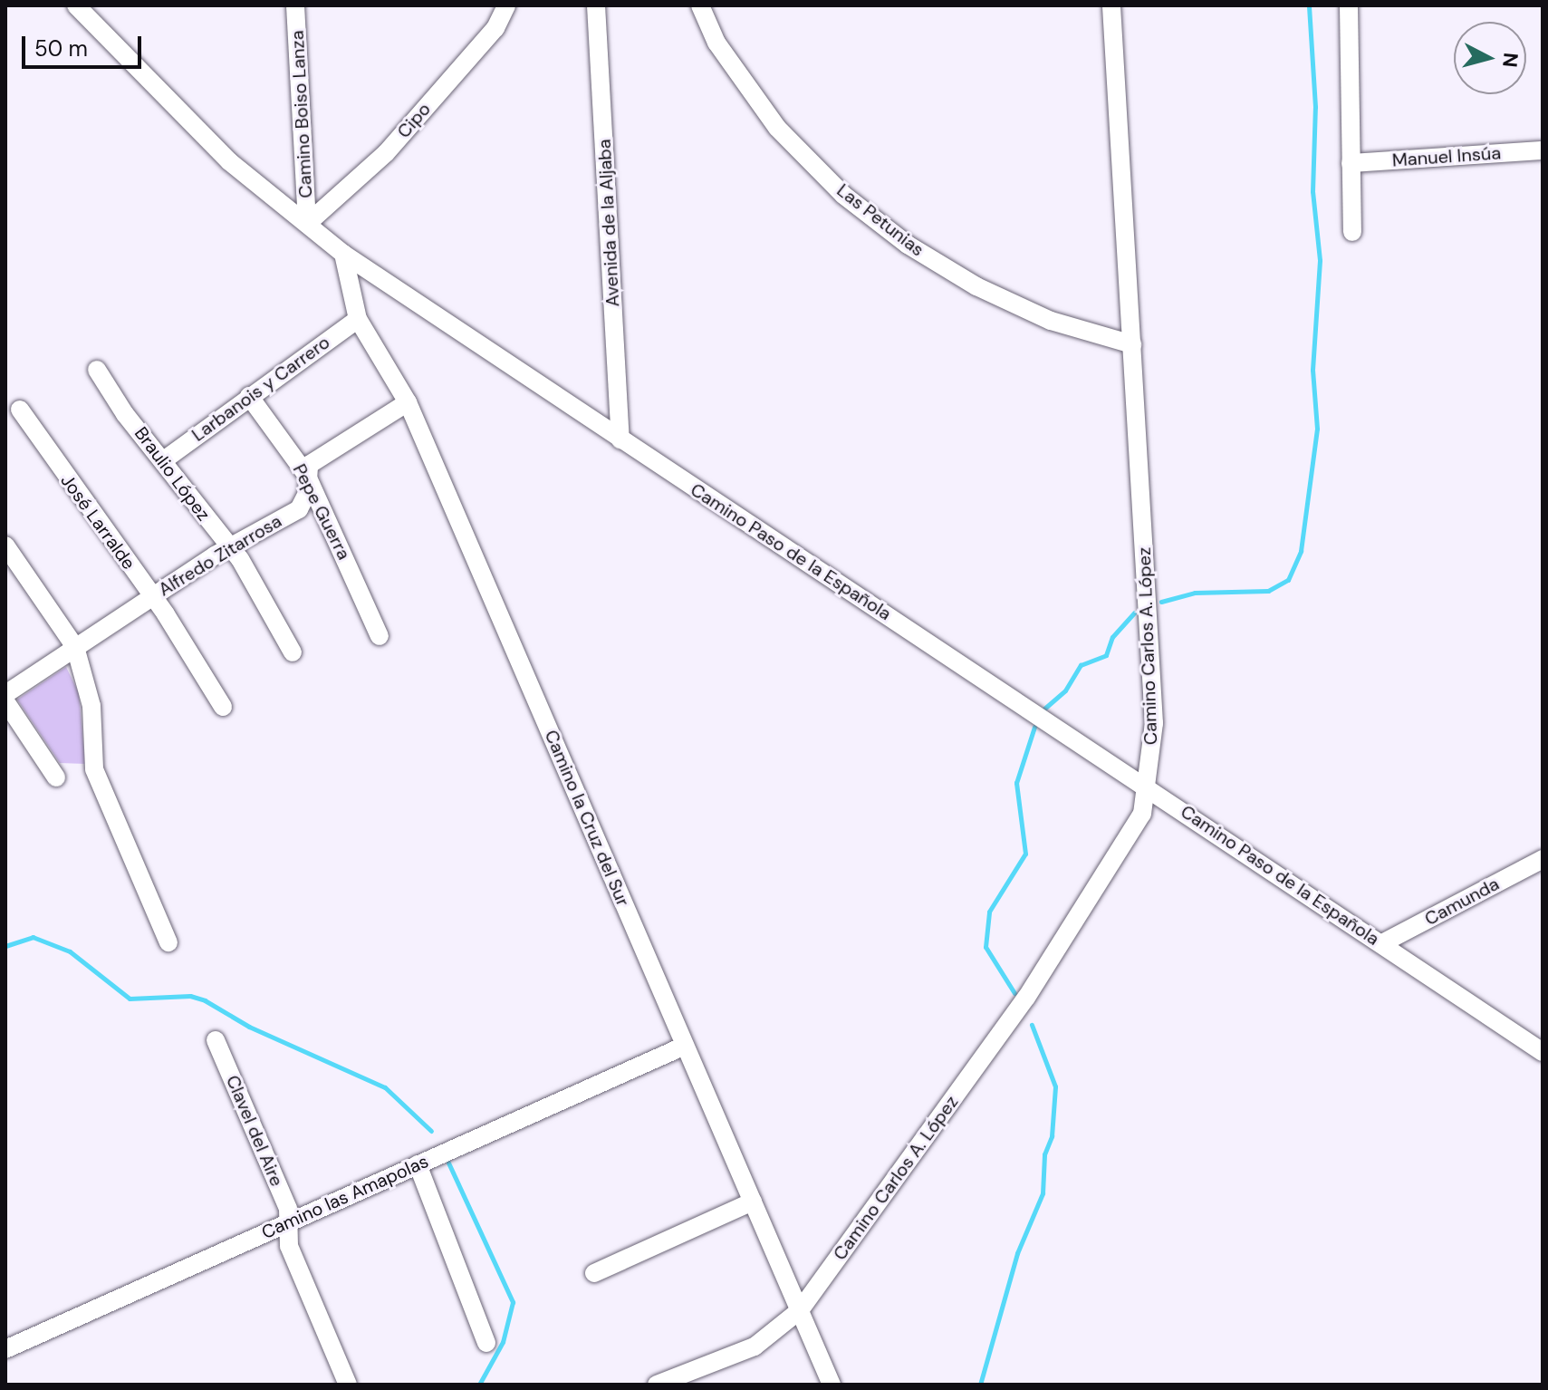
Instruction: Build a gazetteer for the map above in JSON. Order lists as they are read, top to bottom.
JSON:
{
  "streets": {
    "street": [
      "Camino Boiso Lanza",
      "Cipo",
      "Manuel Insúa",
      "Las Petunias",
      "Avenida de la Aljaba",
      "Larbanois y Carrero",
      "Braulio López",
      "Pepe Guerra",
      "José Larralde",
      "Camino Paso de la Española",
      "Alfredo Zitarrosa",
      "Camino Carlos A. López",
      "Camino la Cruz del Sur",
      "Camunda",
      "Clavel del Aire",
      "Camino las Amapolas"
    ]
  },
  "crossings": [
    ["Camino Boiso Lanza", "Cipo"],
    ["Camino Boiso Lanza", "Camino Paso de la Española"],
    ["Cipo", "Camino Paso de la Española"],
    ["Las Petunias", "Camino Carlos A. López"],
    ["Avenida de la Aljaba", "Camino Paso de la Española"],
    ["Larbanois y Carrero", "Braulio López"],
    ["Larbanois y Carrero", "Pepe Guerra"],
    ["Larbanois y Carrero", "Camino la Cruz del Sur"],
    ["Braulio López", "Alfredo Zitarrosa"],
    ["Pepe Guerra", "Alfredo Zitarrosa"],
    ["José Larralde", "Alfredo Zitarrosa"],
    ["Camino Paso de la Española", "Camino Carlos A. López"],
    ["Camino Paso de la Española", "Camino la Cruz del Sur"],
    ["Camino Paso de la Española", "Camunda"],
    ["Alfredo Zitarrosa", "Camino la Cruz del Sur"],
    ["Camino Carlos A. López", "Camino la Cruz del Sur"],
    ["Camino la Cruz del Sur", "Camino las Amapolas"],
    ["Clavel del Aire", "Camino las Amapolas"]
  ],
  "scale_bar": "50 m",
  "north": "right"
}
